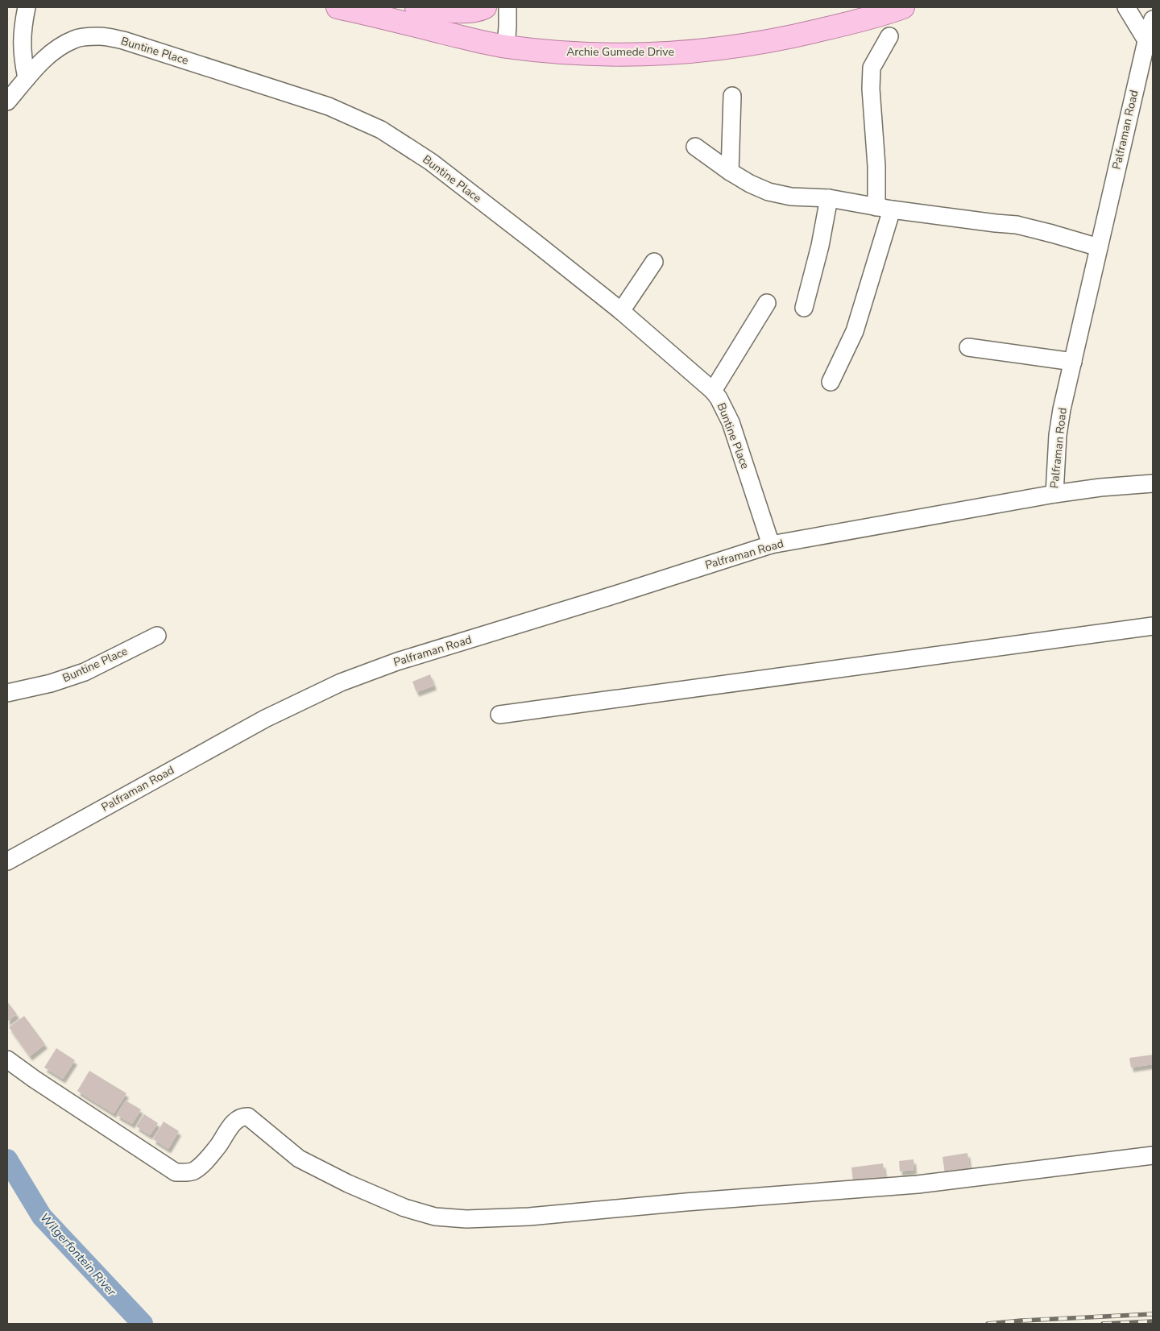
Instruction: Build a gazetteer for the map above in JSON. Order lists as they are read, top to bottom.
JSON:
{
  "streets": {
    "main road": ["Archie Gumede Drive"],
    "street": ["Buntine Place", "Palframan Road"]
  },
  "crossings": [
    ["Buntine Place", "Palframan Road"]
  ],
  "water": ["Wilgerfontein River"]
}
